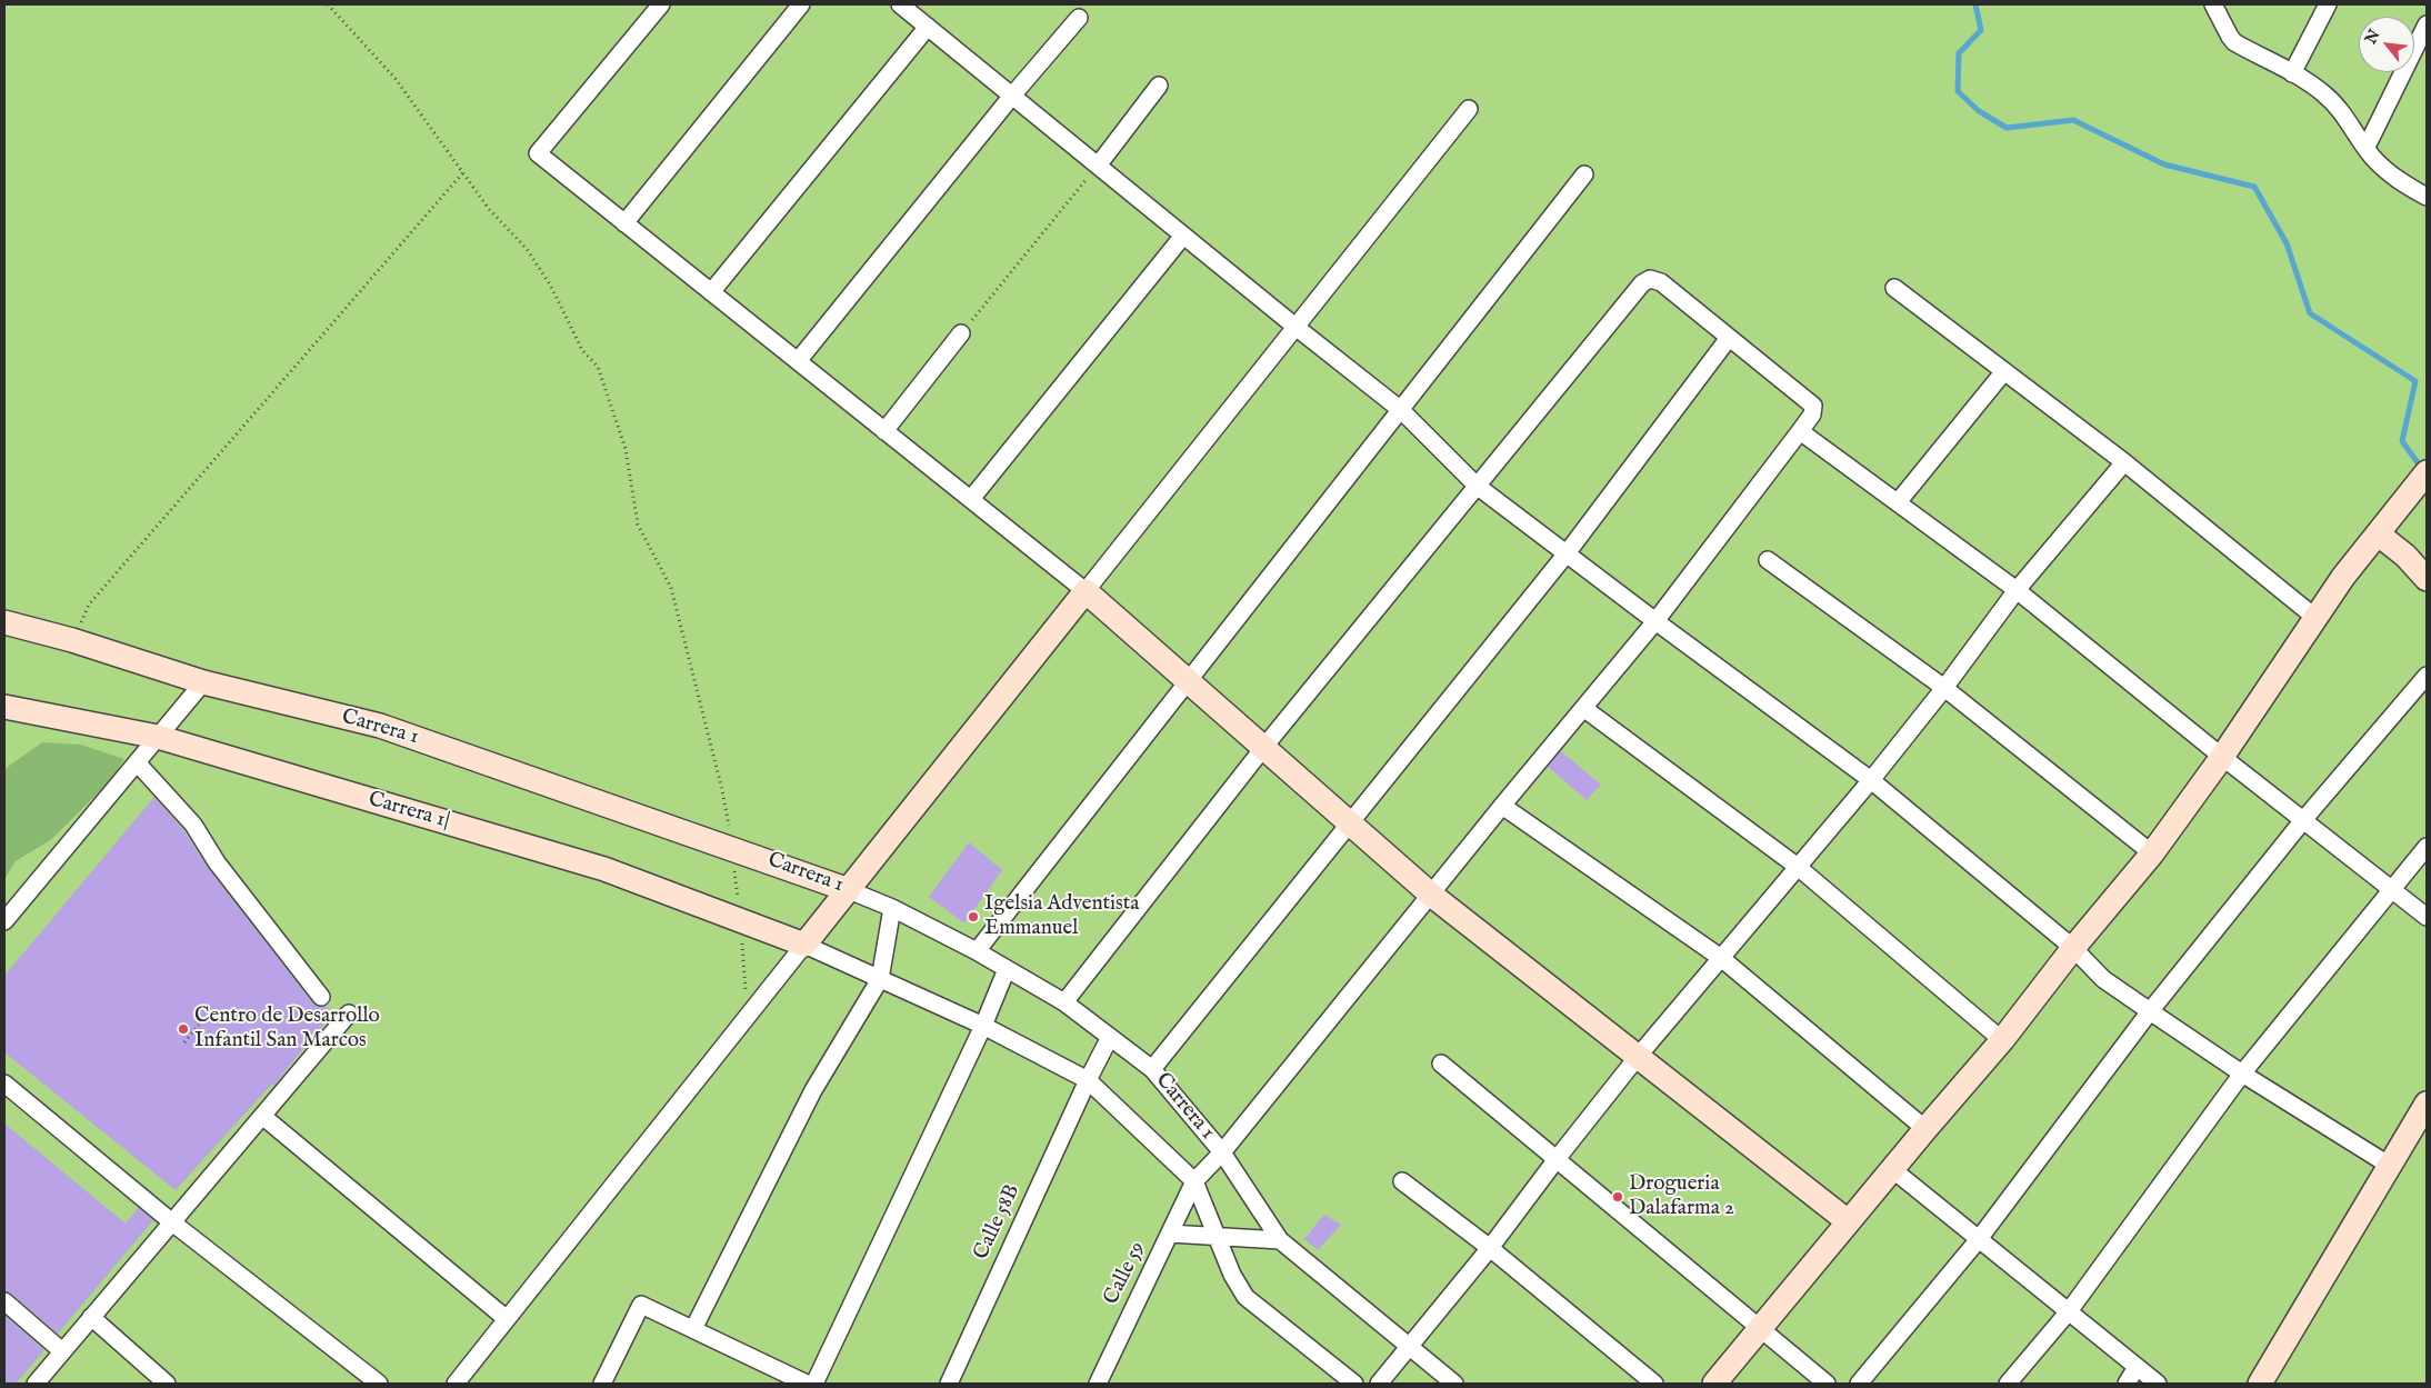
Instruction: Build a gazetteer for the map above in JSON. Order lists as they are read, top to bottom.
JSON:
{
  "streets": {
    "street": [
      "Carrera 1",
      "Carrera 1|",
      "Calle 58B",
      "Calle 59"
    ]
  },
  "crossings": [
    ["Carrera 1", "Calle 58B"],
    ["Carrera 1", "Calle 59"]
  ],
  "places": ["Igelsia Adventista Emmanuel", "Centro de Desarrollo Infantil San Marcos", "Drogueria Dalafarma 2"],
  "north": "top left"
}
